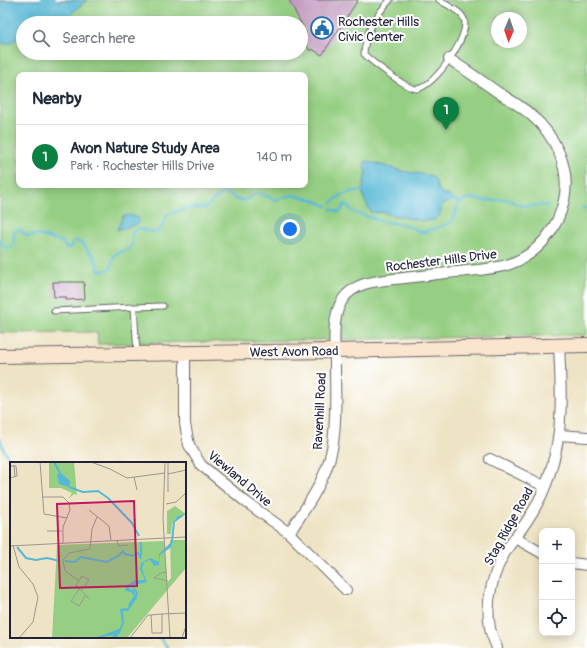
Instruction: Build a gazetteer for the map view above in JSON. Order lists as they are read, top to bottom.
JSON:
{
  "streets": {
    "street": [
      "Rochester Hills Drive",
      "West Avon Road",
      "Ravenhill Road",
      "Viewland Drive",
      "Stag Ridge Road"
    ]
  },
  "crossings": [
    ["Rochester Hills Drive", "West Avon Road"],
    ["Rochester Hills Drive", "Ravenhill Road"],
    ["West Avon Road", "Ravenhill Road"],
    ["West Avon Road", "Viewland Drive"],
    ["West Avon Road", "Stag Ridge Road"],
    ["Ravenhill Road", "Viewland Drive"]
  ],
  "places": {
    "public building": ["Rochester Hills Civic Center"]
  },
  "north": "bottom",
  "page": {
    "search": "Search here",
    "heading": "Nearby",
    "pins": "1",
    "list": [
      {
        "mark": "1",
        "name": "Avon Nature Study Area",
        "note": "Park · Rochester Hills Drive",
        "value": "140 m"
      }
    ],
    "map_buttons": ["+", "−"]
  }
}
